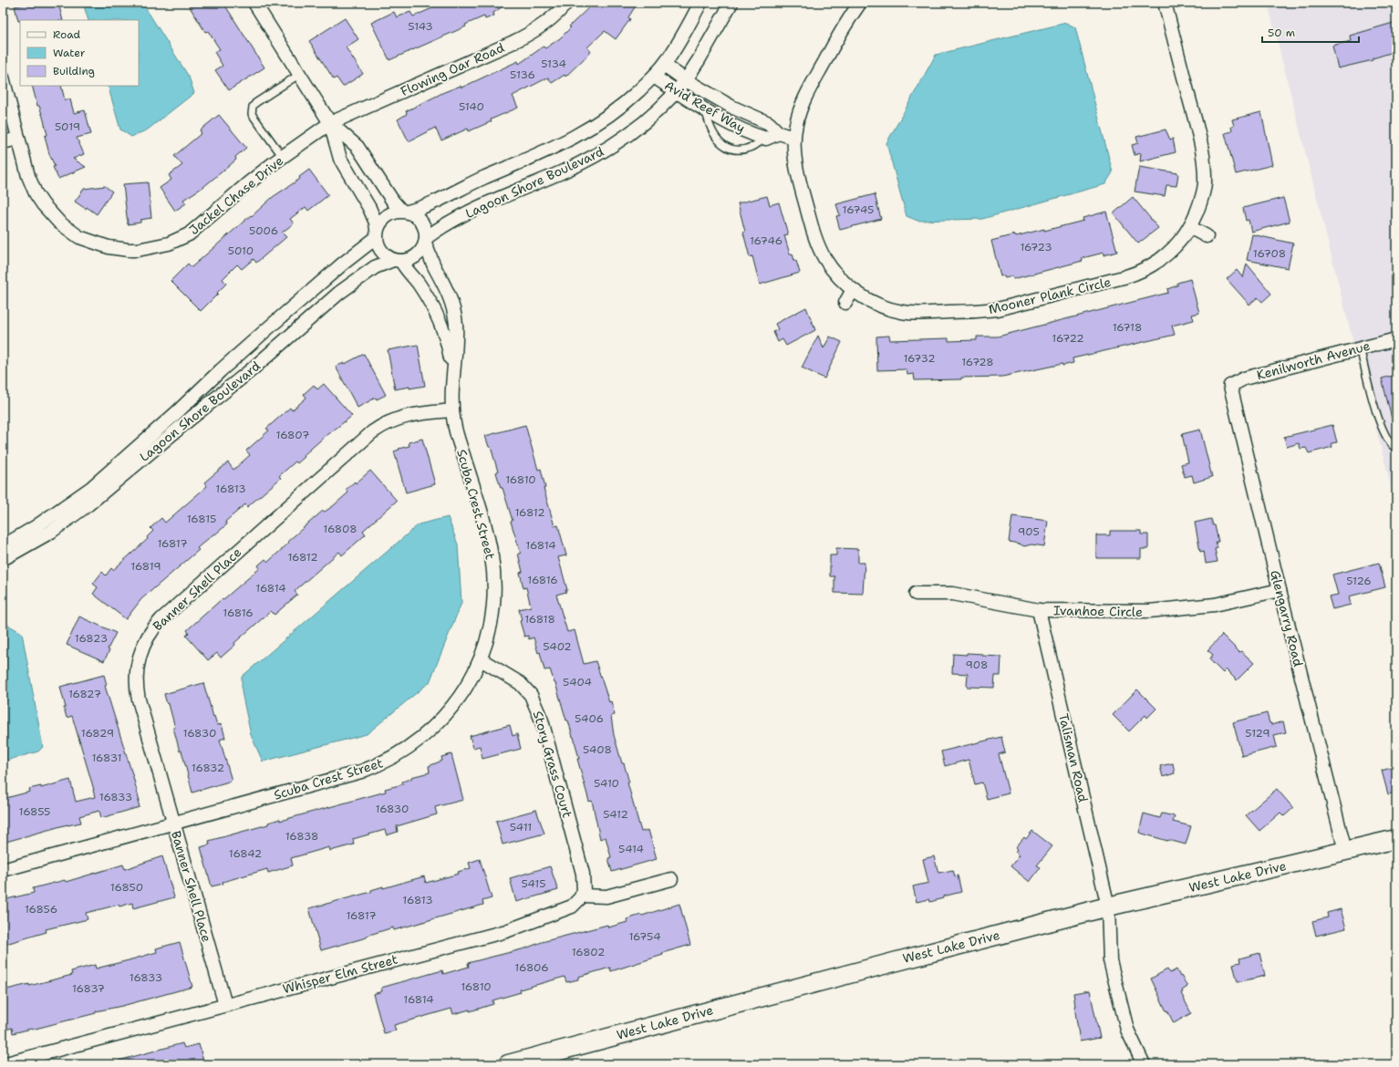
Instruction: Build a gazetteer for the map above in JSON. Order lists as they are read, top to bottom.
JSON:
{
  "streets": {
    "street": [
      "Flowing Oar Road",
      "Avid Reef Way",
      "Lagoon Shore Boulevard",
      "Jackel Chase Drive",
      "Mooner Plank Circle",
      "Kenilworth Avenue",
      "Scuba Crest Street",
      "Banner Shell Place",
      "Ivanhoe Circle",
      "Glengarry Road",
      "Talisman Road",
      "Story Grass Court",
      "West Lake Drive",
      "Whisper Elm Street"
    ]
  },
  "crossings": [
    ["Flowing Oar Road", "Jackel Chase Drive"],
    ["Avid Reef Way", "Lagoon Shore Boulevard"],
    ["Avid Reef Way", "Mooner Plank Circle"],
    ["Lagoon Shore Boulevard", "Scuba Crest Street"],
    ["Kenilworth Avenue", "Glengarry Road"],
    ["Scuba Crest Street", "Banner Shell Place"],
    ["Scuba Crest Street", "Story Grass Court"],
    ["Banner Shell Place", "Whisper Elm Street"],
    ["Ivanhoe Circle", "Glengarry Road"],
    ["Ivanhoe Circle", "Talisman Road"],
    ["Glengarry Road", "West Lake Drive"],
    ["Talisman Road", "West Lake Drive"],
    ["Story Grass Court", "Whisper Elm Street"]
  ],
  "house_numbers": [
    "5143",
    "5134",
    "5136",
    "5140",
    "5019",
    "16745",
    "5006",
    "16746",
    "16723",
    "5010",
    "16708",
    "16718",
    "16722",
    "16732",
    "16728",
    "16807",
    "16810",
    "16813",
    "16812",
    "16815",
    "16808",
    "905",
    "16817",
    "16814",
    "16812",
    "16819",
    "16816",
    "5126",
    "16814",
    "16816",
    "16818",
    "16823",
    "5402",
    "908",
    "5404",
    "16827",
    "5406",
    "16829",
    "16830",
    "5129",
    "5408",
    "16831",
    "16832",
    "5410",
    "16833",
    "16830",
    "16855",
    "5412",
    "5411",
    "16838",
    "5414",
    "16842",
    "5415",
    "16850",
    "16813",
    "16856",
    "16817",
    "16754",
    "16802",
    "16806",
    "16833",
    "16810",
    "16837",
    "16814"
  ],
  "legend": ["Road", "Water", "Building"],
  "scale_bar": "50 m"
}
